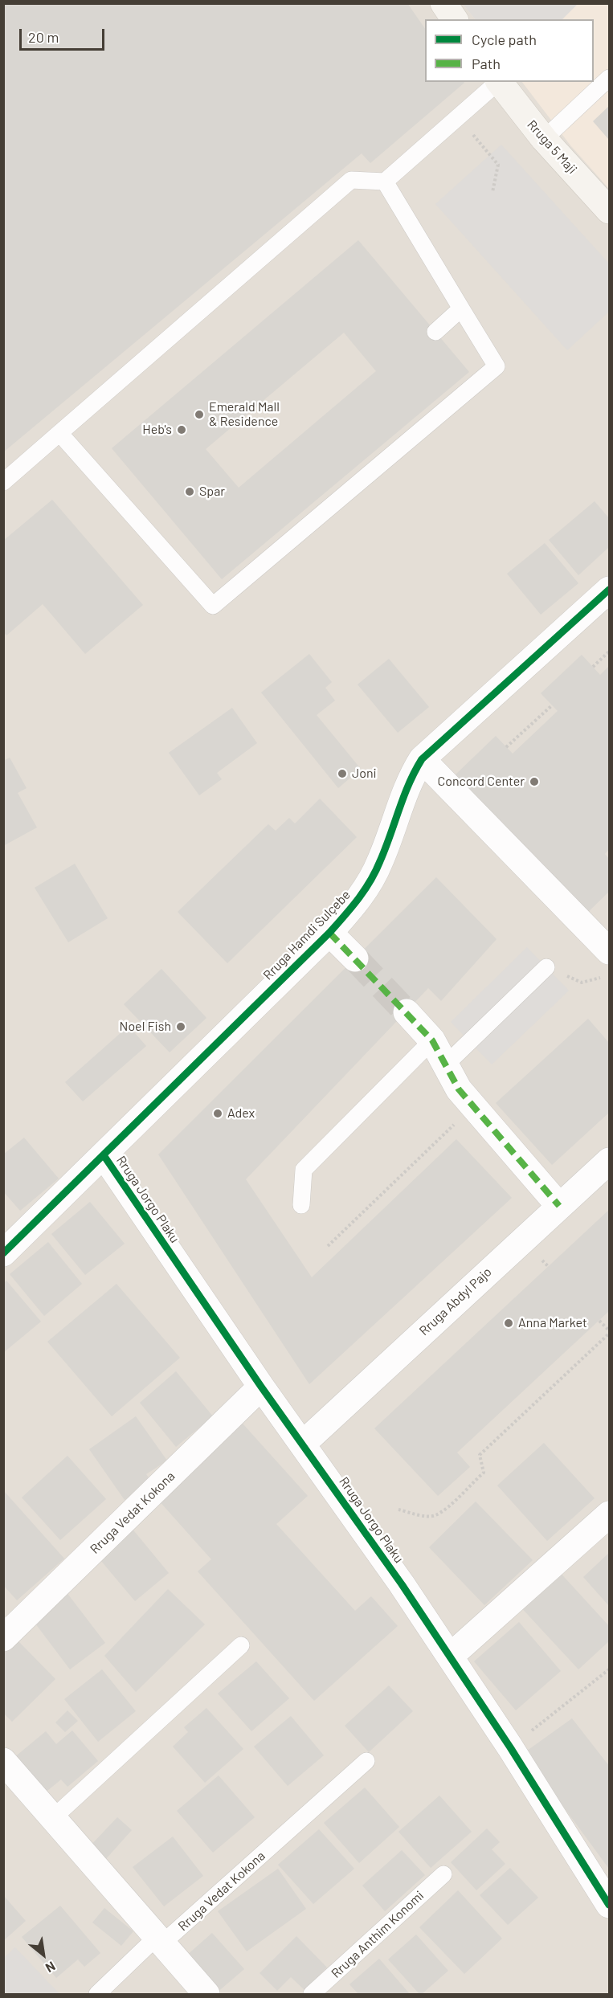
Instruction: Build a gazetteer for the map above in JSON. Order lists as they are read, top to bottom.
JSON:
{
  "streets": {
    "main road": ["Rruga 5 Maji"],
    "street": [
      "Rruga Hamdi Sulçebe",
      "Rruga Jorgo Plaku",
      "Rruga Abdyl Pajo",
      "Rruga Vedat Kokona"
    ],
    "lane": ["Rruga Anthim Konomi"]
  },
  "crossings": [
    ["Rruga Hamdi Sulçebe", "Rruga Jorgo Plaku"],
    ["Rruga Jorgo Plaku", "Rruga Abdyl Pajo"],
    ["Rruga Jorgo Plaku", "Rruga Vedat Kokona"]
  ],
  "places": [
    "Emerald Mall & Residence",
    "Heb's",
    "Spar",
    "Joni",
    "Concord Center",
    "Noel Fish",
    "Adex",
    "Anna Market"
  ],
  "legend": ["Cycle path", "Path"],
  "scale_bar": "20 m",
  "north": "bottom right"
}
